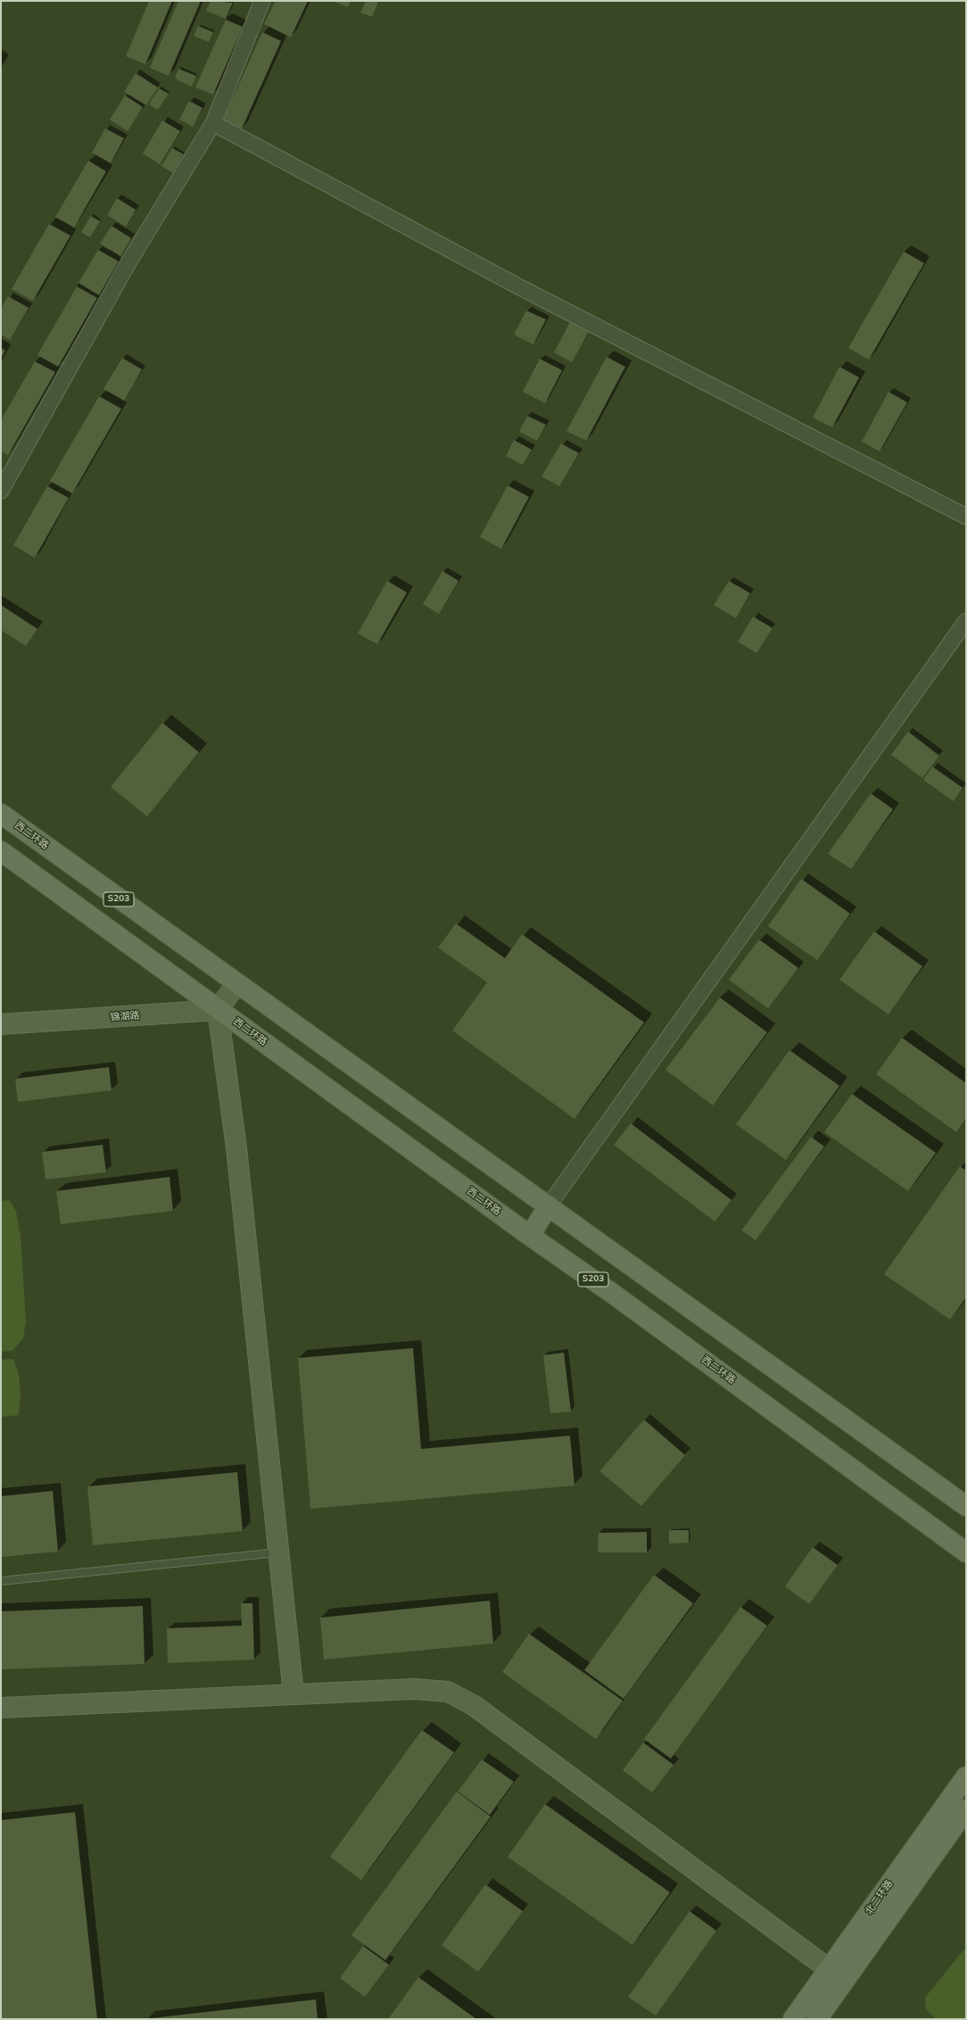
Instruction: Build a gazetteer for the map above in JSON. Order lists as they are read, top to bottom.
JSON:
{
  "streets": {
    "main road": ["西二环路", "S203", "北二环路"],
    "street": ["锦湖路"]
  },
  "crossings": [
    ["西二环路", "锦湖路"]
  ]
}
